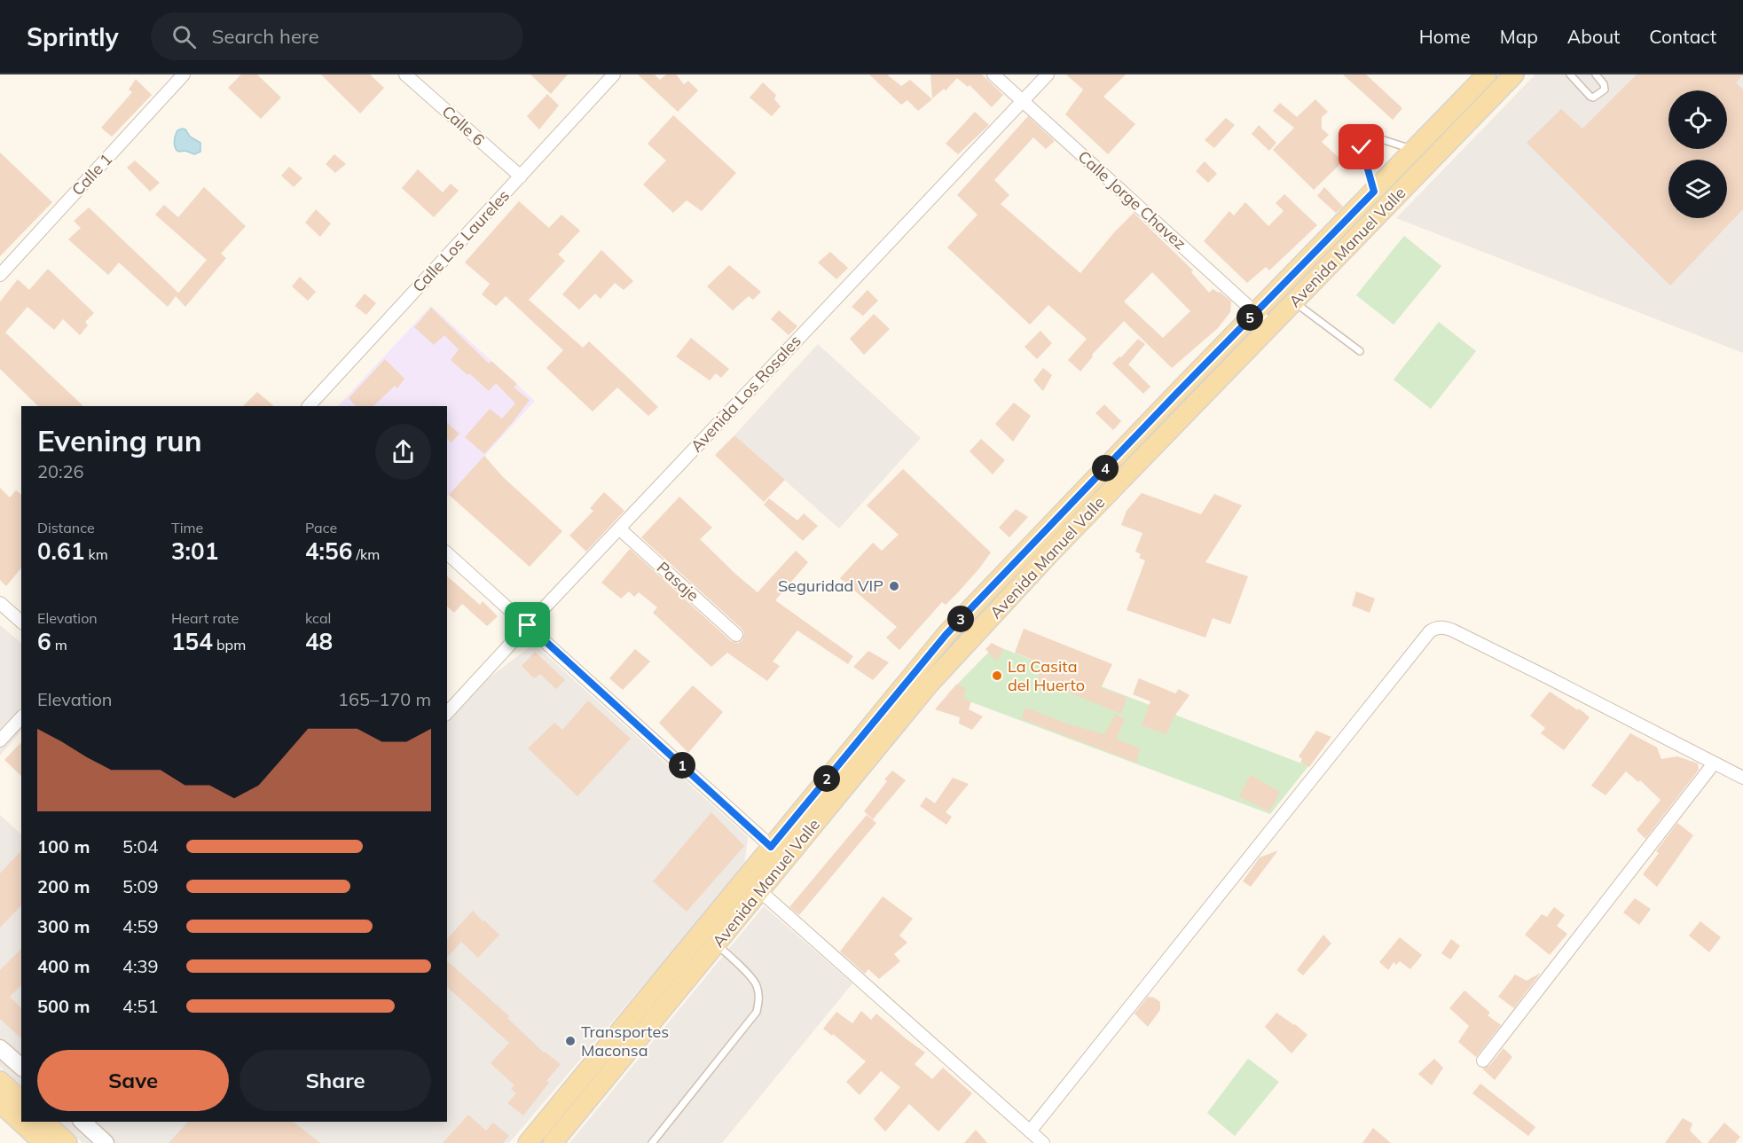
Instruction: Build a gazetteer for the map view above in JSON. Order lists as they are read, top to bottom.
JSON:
{
  "streets": {
    "main road": ["Avenida Manuel Valle"],
    "street": [
      "Calle 6",
      "Calle 1",
      "Calle Jorge Chavez",
      "Calle Los Laureles",
      "Avenida Los Rosales",
      "Pasaje"
    ]
  },
  "crossings": [
    ["Calle 6", "Calle Los Laureles"],
    ["Calle Jorge Chavez", "Avenida Manuel Valle"],
    ["Calle Jorge Chavez", "Avenida Los Rosales"],
    ["Avenida Los Rosales", "Pasaje"]
  ],
  "places": ["Seguridad VIP", "La Casita del Huerto", "Transportes Maconsa"],
  "page": {
    "header": "Sprintly",
    "search": "Search here",
    "nav": [
      "Home",
      "Map",
      "About",
      "Contact"
    ],
    "pins": [
      "5",
      "4",
      "3",
      "1",
      "2"
    ],
    "heading": ["Evening run", "20:26"],
    "stats": [
      ["Distance", "0.61 km"],
      ["Time", "3:01"],
      ["Pace", "4:56 /km"],
      ["Elevation", "6 m"],
      ["Heart rate", "154 bpm"],
      ["kcal", "48"]
    ],
    "chart": ["Elevation", "165–170 m"],
    "list": [
      {
        "name": "100 m",
        "note": "5:04"
      },
      {
        "name": "200 m",
        "note": "5:09"
      },
      {
        "name": "300 m",
        "note": "4:59"
      },
      {
        "name": "400 m",
        "note": "4:39"
      },
      {
        "name": "500 m",
        "note": "4:51"
      }
    ],
    "buttons": ["Save", "Share"]
  }
}
